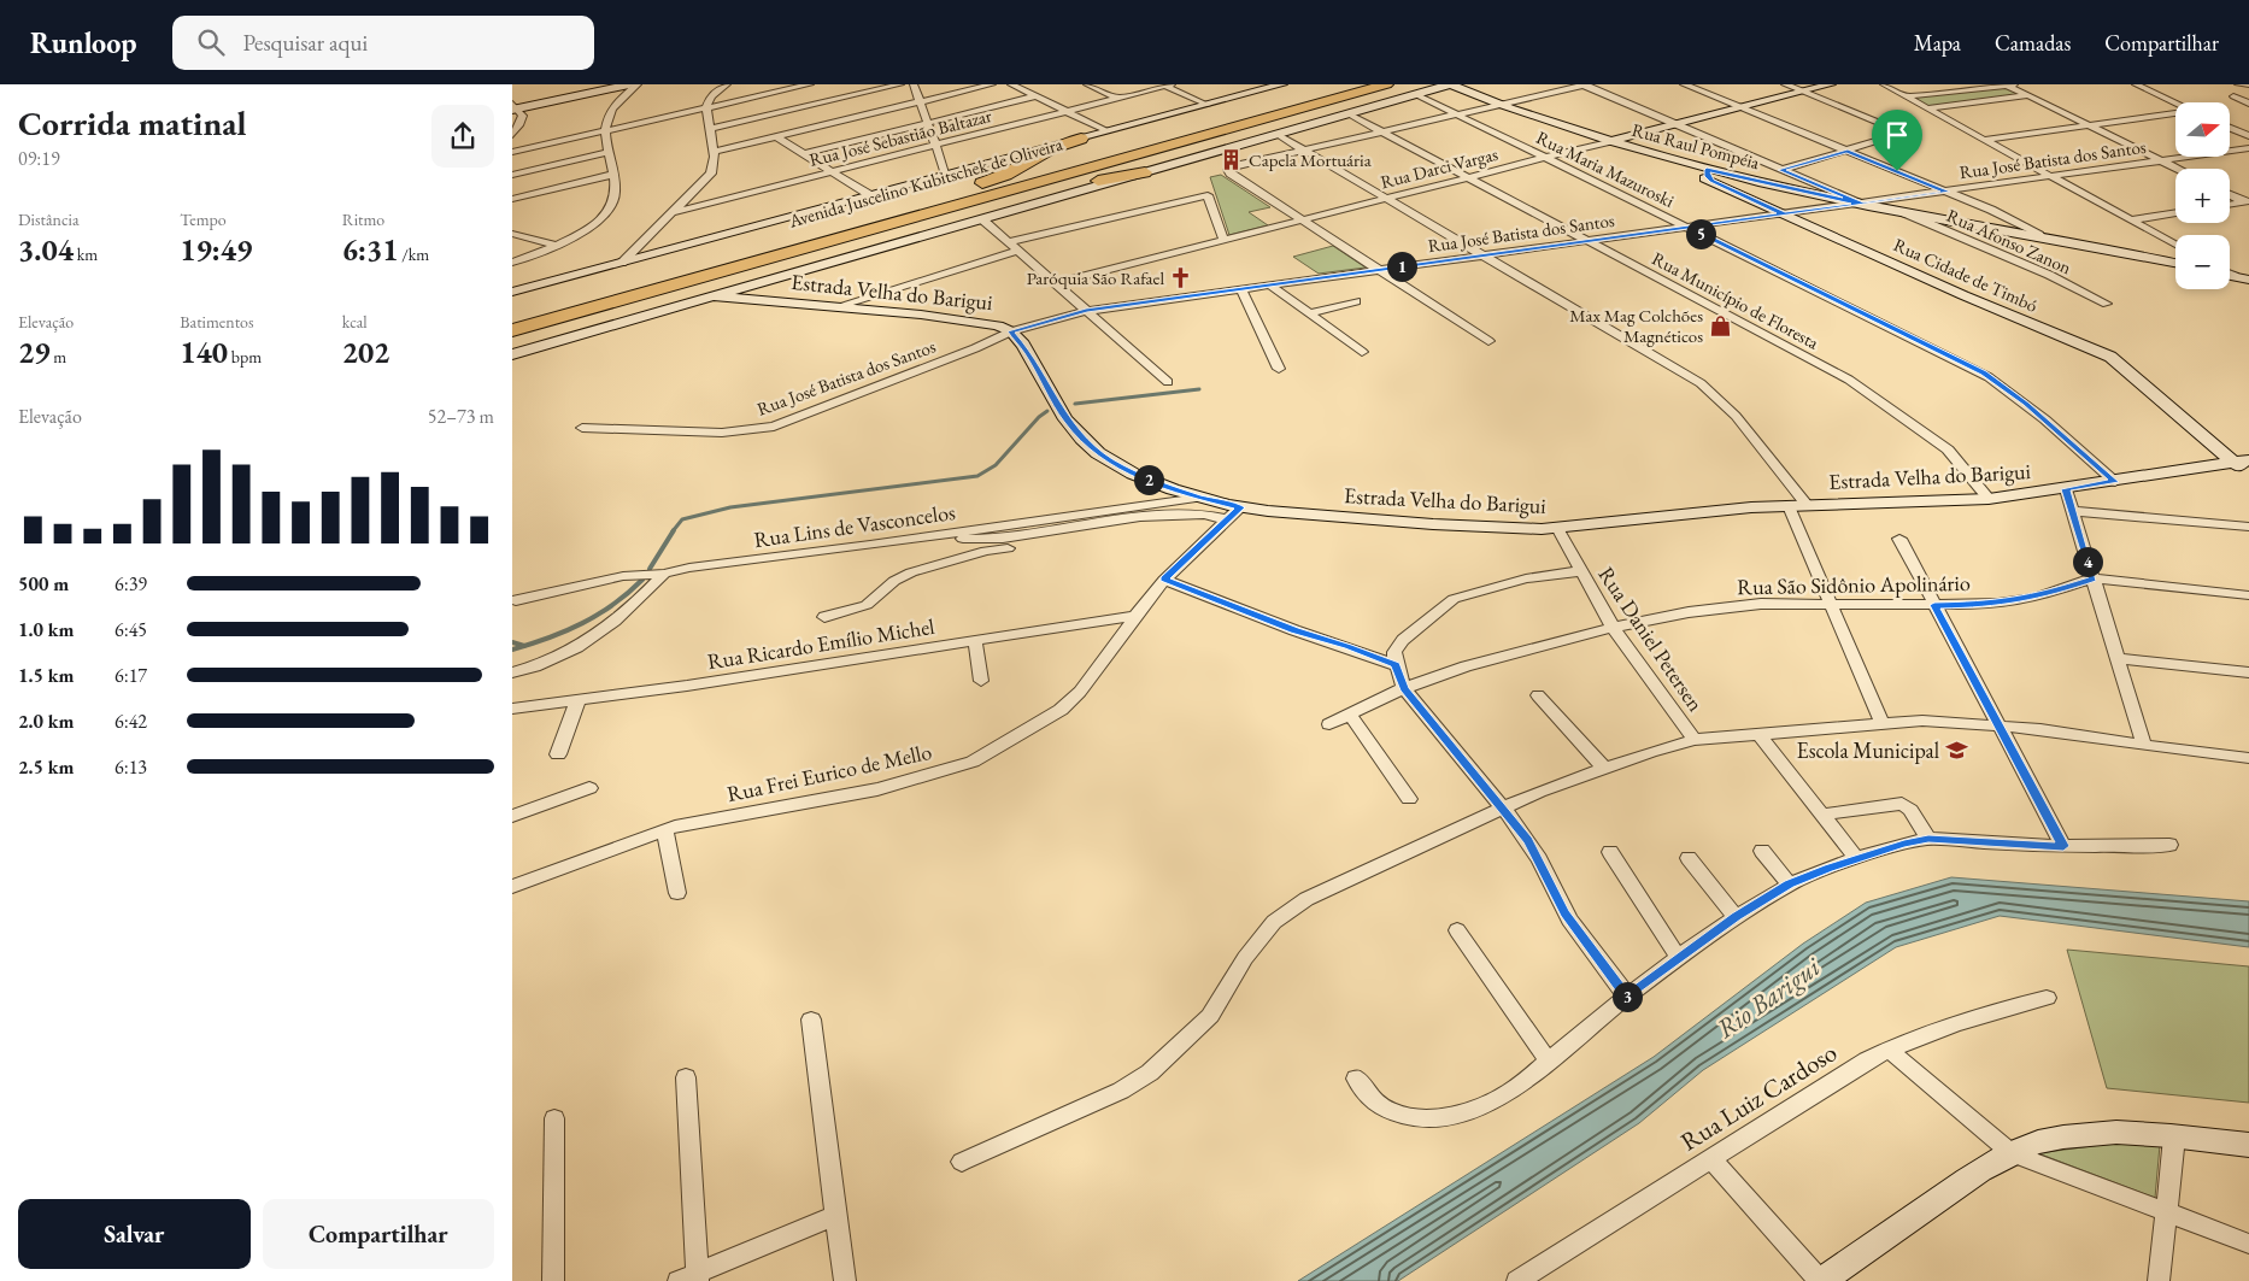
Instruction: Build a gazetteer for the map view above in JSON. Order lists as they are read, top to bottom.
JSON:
{
  "streets": {
    "highway": ["Avenida Juscelino Kubitschek de Oliveira"],
    "main road": [
      "Rua Raul Pompéia",
      "Rua Darci Vargas",
      "Rua Cidade de Timbó",
      "Estrada Velha do Barigui"
    ],
    "street": [
      "Rua José Sebastião Baltazar",
      "Rua José Batista dos Santos",
      "Rua Maria Mazuroski",
      "Rua Afonso Zanon",
      "Rua Município de Floresta",
      "Rua Lins de Vasconcelos",
      "Rua São Sidônio Apolinário",
      "Rua Daniel Petersen",
      "Rua Ricardo Emílio Michel",
      "Rua Frei Eurico de Mello",
      "Rua Luiz Cardoso"
    ]
  },
  "crossings": [
    ["Rua Raul Pompéia", "Rua José Batista dos Santos"],
    ["Rua Raul Pompéia", "Rua Darci Vargas"],
    ["Rua Raul Pompéia", "Rua Afonso Zanon"],
    ["Rua Raul Pompéia", "Rua Cidade de Timbó"],
    ["Rua José Batista dos Santos", "Rua Maria Mazuroski"],
    ["Rua José Batista dos Santos", "Rua Cidade de Timbó"],
    ["Rua José Batista dos Santos", "Estrada Velha do Barigui"],
    ["Rua José Batista dos Santos", "Rua Município de Floresta"],
    ["Rua Darci Vargas", "Rua Maria Mazuroski"],
    ["Rua Darci Vargas", "Rua Município de Floresta"],
    ["Rua Maria Mazuroski", "Estrada Velha do Barigui"],
    ["Rua Cidade de Timbó", "Estrada Velha do Barigui"],
    ["Estrada Velha do Barigui", "Rua Município de Floresta"],
    ["Estrada Velha do Barigui", "Rua Lins de Vasconcelos"],
    ["Estrada Velha do Barigui", "Rua Daniel Petersen"],
    ["Estrada Velha do Barigui", "Rua Frei Eurico de Mello"],
    ["Rua São Sidônio Apolinário", "Rua Daniel Petersen"],
    ["Rua Ricardo Emílio Michel", "Rua Frei Eurico de Mello"]
  ],
  "water": ["Rio Barigui"],
  "places": {
    "building": ["Capela Mortuária"],
    "church": ["Paróquia São Rafael"],
    "shop": ["Max Mag Colchões Magnéticos"],
    "school or university": ["Escola Municipal"]
  },
  "north": "right",
  "page": {
    "header": "Runloop",
    "search": "Pesquisar aqui",
    "nav": ["Mapa", "Camadas", "Compartilhar"],
    "heading": ["Corrida matinal", "09:19"],
    "map_buttons": ["+", "−"],
    "stats": [
      ["Distância", "3.04 km"],
      ["Tempo", "19:49"],
      ["Ritmo", "6:31 /km"],
      ["Elevação", "29 m"],
      ["Batimentos", "140 bpm"],
      ["kcal", "202"]
    ],
    "pins": [
      "5",
      "1",
      "2",
      "4",
      "3"
    ],
    "chart": ["Elevação", "52–73 m"],
    "list": [
      {
        "name": "500 m",
        "note": "6:39"
      },
      {
        "name": "1.0 km",
        "note": "6:45"
      },
      {
        "name": "1.5 km",
        "note": "6:17"
      },
      {
        "name": "2.0 km",
        "note": "6:42"
      },
      {
        "name": "2.5 km",
        "note": "6:13"
      }
    ],
    "buttons": ["Salvar", "Compartilhar"]
  }
}
